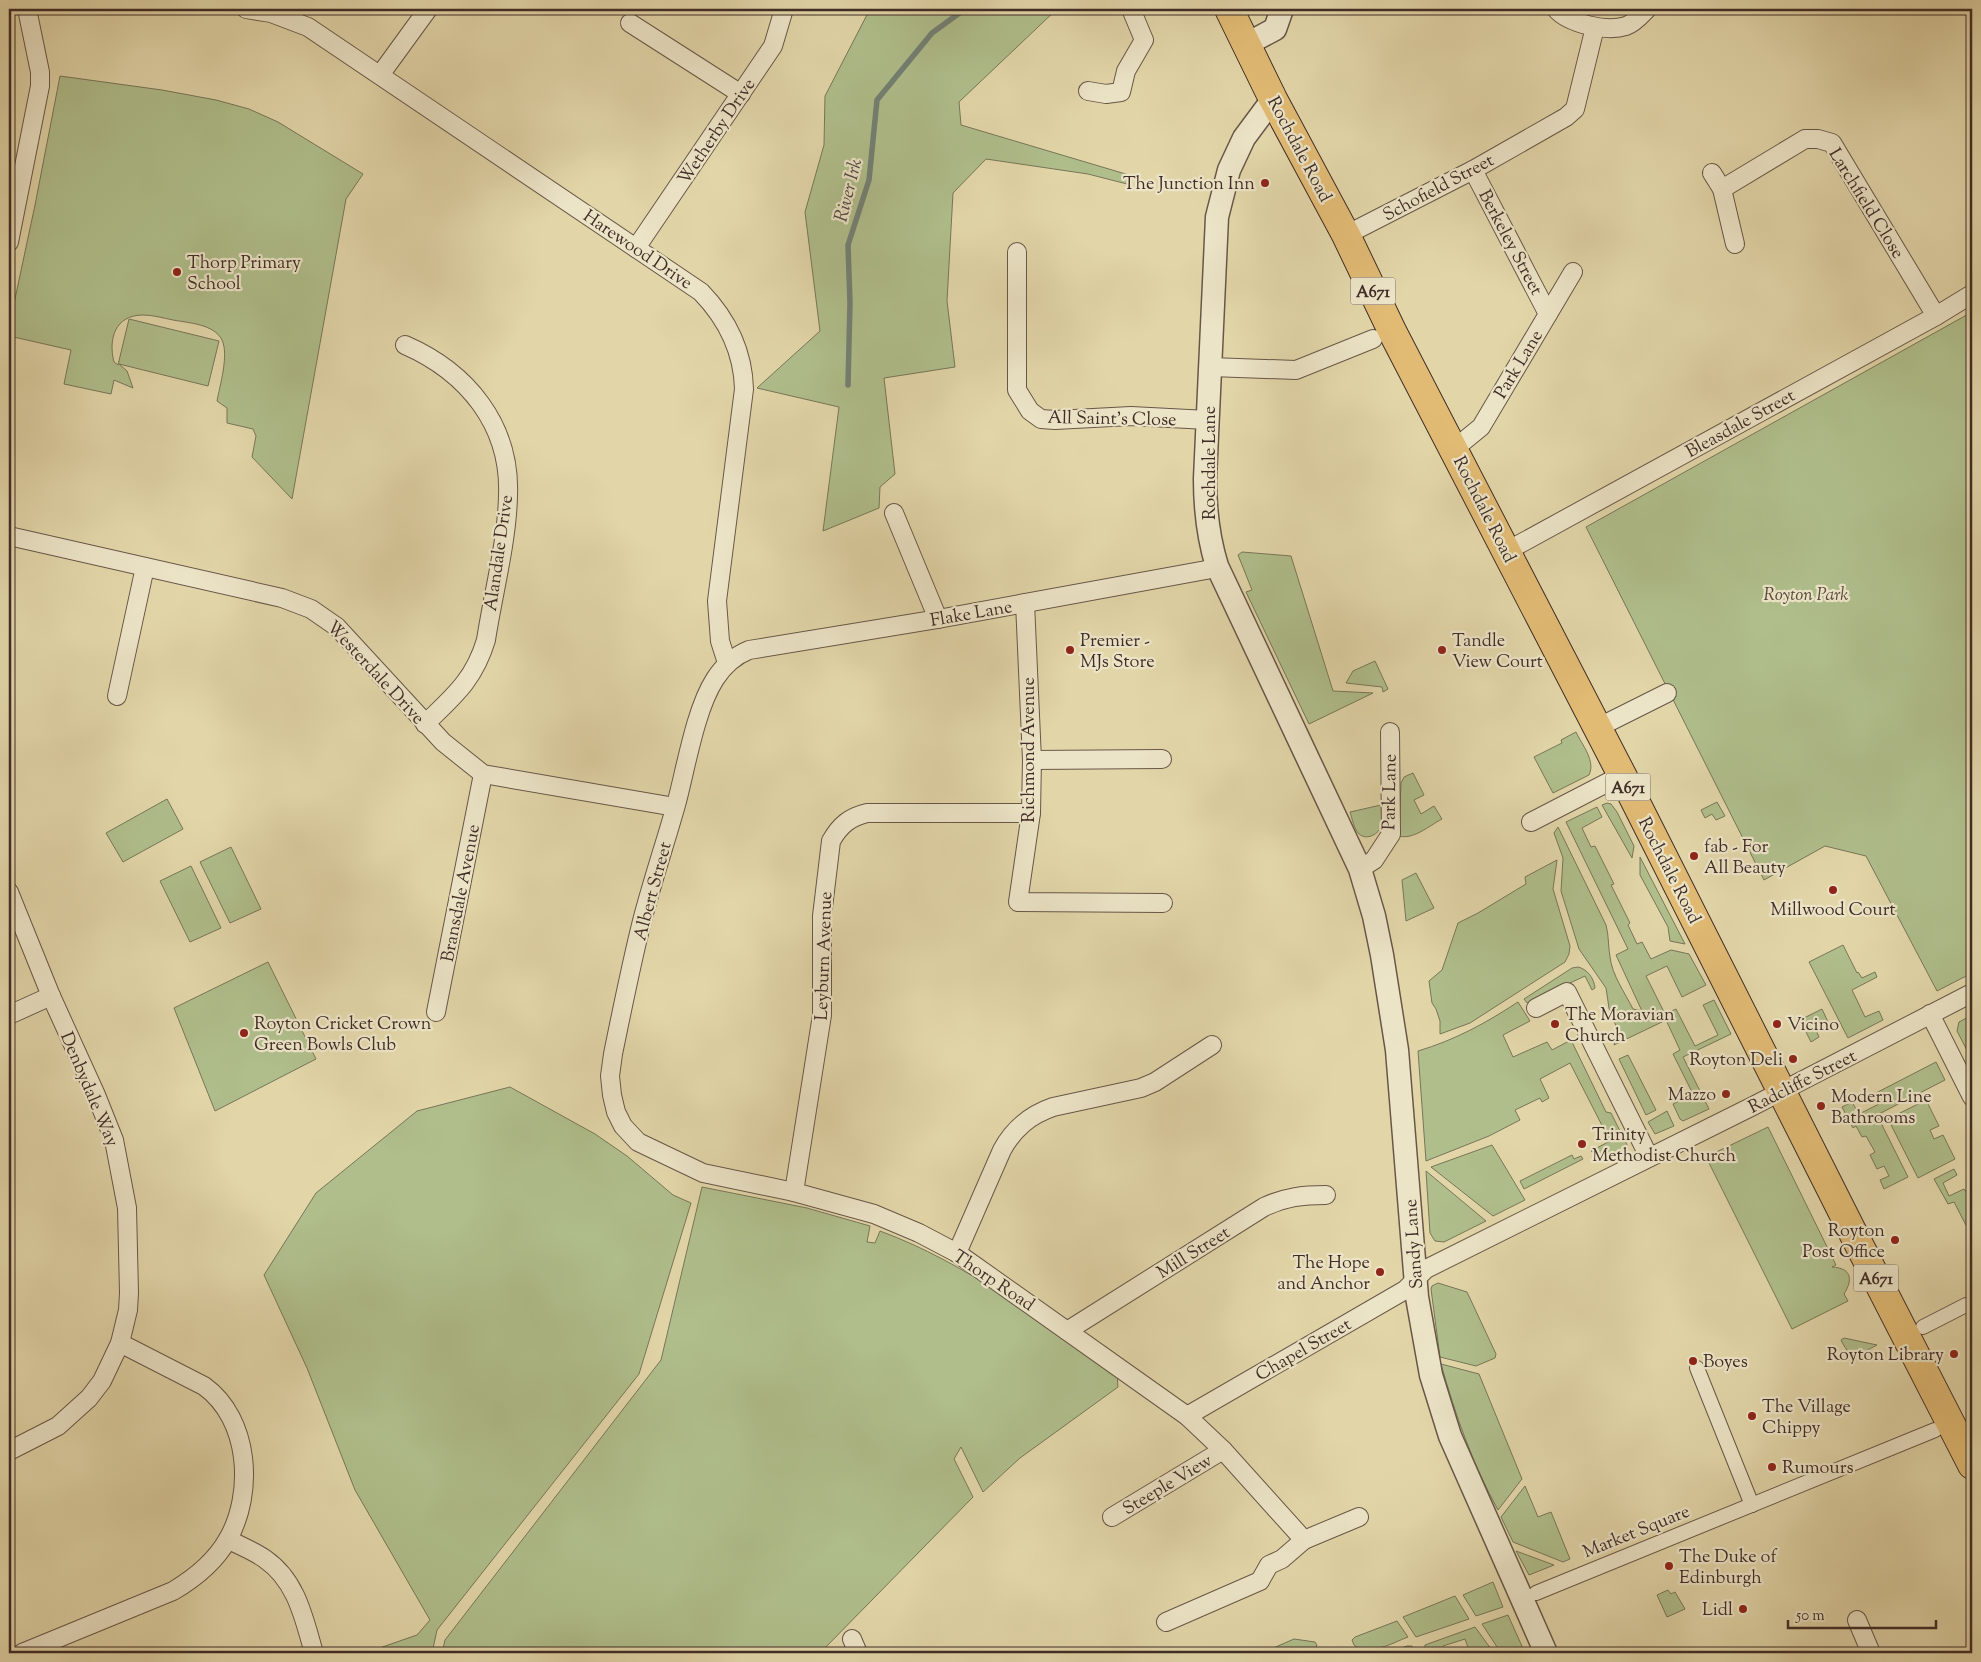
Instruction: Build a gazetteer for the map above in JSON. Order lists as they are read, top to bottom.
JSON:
{
  "streets": {
    "main road": ["Rochdale Road", "A671"],
    "street": [
      "Wetherby Drive",
      "Schofield Street",
      "Larchfield Close",
      "Berkeley Street",
      "Harewood Drive",
      "Park Lane",
      "All Saint's Close",
      "Bleasdale Street",
      "Rochdale Lane",
      "Alandale Drive",
      "Flake Lane",
      "Westerdale Drive",
      "Richmond Avenue",
      "Albert Street",
      "Bransdale Avenue",
      "Leyburn Avenue",
      "Radcliffe Street",
      "Denbydale Way",
      "Sandy Lane",
      "Mill Street",
      "Thorp Road",
      "Chapel Street",
      "Steeple View",
      "Market Square"
    ]
  },
  "crossings": [
    ["Wetherby Drive", "Harewood Drive"],
    ["Rochdale Road", "Schofield Street"],
    ["Rochdale Road", "Park Lane"],
    ["Rochdale Road", "Bleasdale Street"],
    ["Rochdale Road", "Rochdale Lane"],
    ["Rochdale Road", "Radcliffe Street"],
    ["Schofield Street", "Berkeley Street"],
    ["Larchfield Close", "Bleasdale Street"],
    ["Berkeley Street", "Park Lane"],
    ["Harewood Drive", "Flake Lane"],
    ["Harewood Drive", "Albert Street"],
    ["Park Lane", "Rochdale Lane"],
    ["Park Lane", "Sandy Lane"],
    ["All Saint's Close", "Rochdale Lane"],
    ["Rochdale Lane", "Flake Lane"],
    ["Rochdale Lane", "Sandy Lane"],
    ["Alandale Drive", "Westerdale Drive"],
    ["Flake Lane", "Richmond Avenue"],
    ["Flake Lane", "Albert Street"],
    ["Westerdale Drive", "Albert Street"],
    ["Westerdale Drive", "Bransdale Avenue"],
    ["Richmond Avenue", "Leyburn Avenue"],
    ["Albert Street", "Thorp Road"],
    ["Leyburn Avenue", "Thorp Road"],
    ["Radcliffe Street", "Sandy Lane"],
    ["Radcliffe Street", "Chapel Street"],
    ["Sandy Lane", "Chapel Street"],
    ["Sandy Lane", "Market Square"],
    ["Mill Street", "Thorp Road"],
    ["Thorp Road", "Chapel Street"],
    ["Thorp Road", "Steeple View"]
  ],
  "water": ["River Irk"],
  "parks": ["Royton Park"],
  "places": [
    "The Junction Inn",
    "Thorp Primary School",
    "Premier - MJs Store",
    "Tandle View Court",
    "fab - For All Beauty",
    "Millwood Court",
    "The Moravian Church",
    "Vicino",
    "Royton Cricket Crown Green Bowls Club",
    "Royton Deli",
    "Mazzo",
    "Modern Line Bathrooms",
    "Trinity Methodist Church",
    "Royton Post Office",
    "The Hope and Anchor",
    "Royton Library",
    "Boyes",
    "The Village Chippy",
    "Rumours",
    "The Duke of Edinburgh",
    "Lidl"
  ],
  "scale_bar": "50 m"
}
